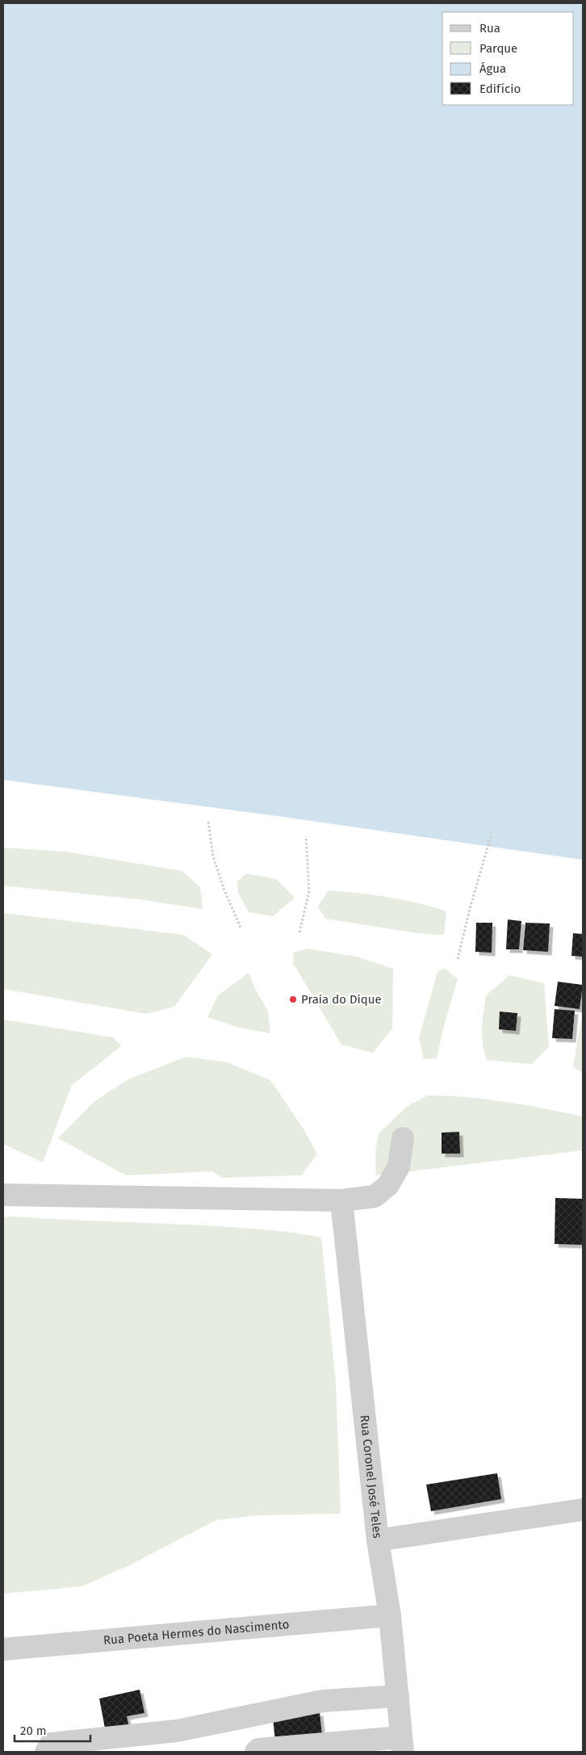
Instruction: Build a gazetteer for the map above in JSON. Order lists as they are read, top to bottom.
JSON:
{
  "streets": {
    "street": ["Rua Coronel José Teles", "Rua Poeta Hermes do Nascimento"]
  },
  "crossings": [
    ["Rua Coronel José Teles", "Rua Poeta Hermes do Nascimento"]
  ],
  "places": ["Praia do Dique"],
  "legend": [
    "Rua",
    "Parque",
    "Água",
    "Edifício"
  ],
  "scale_bar": "20 m"
}
